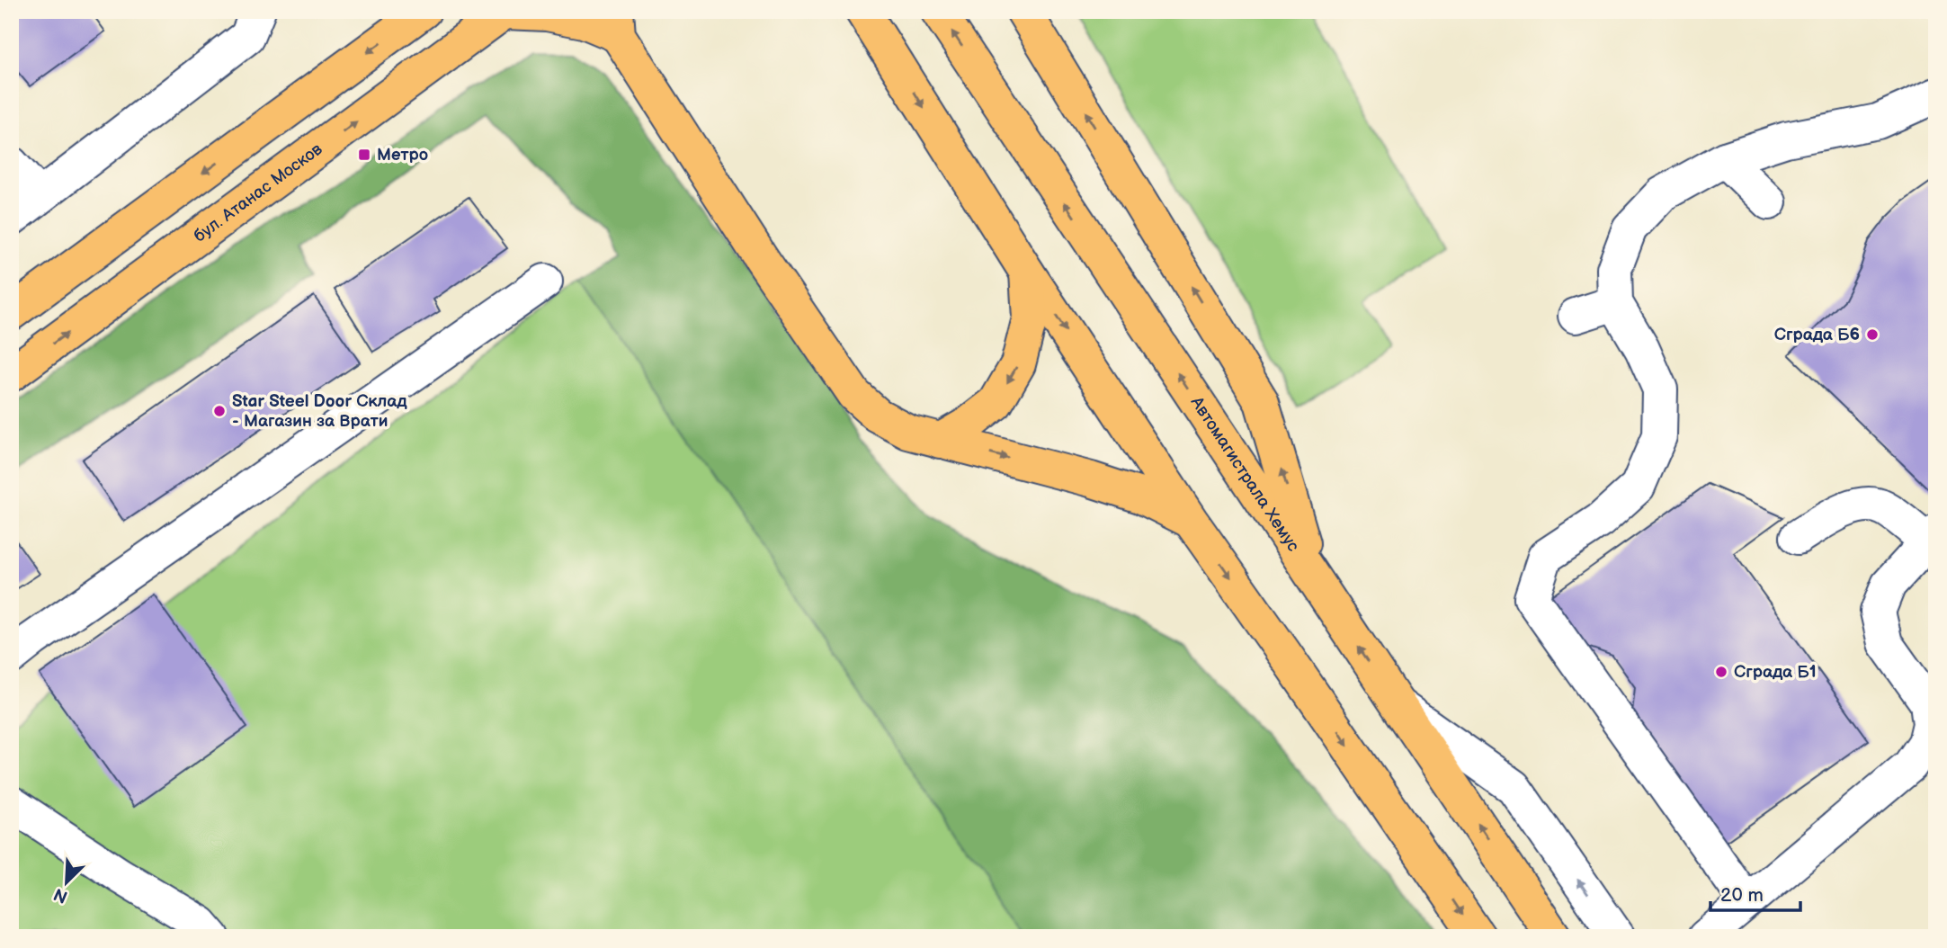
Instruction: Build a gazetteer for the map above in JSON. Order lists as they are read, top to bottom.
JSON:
{
  "streets": {
    "main road": ["бул. Атанас Москов", "Автомагистрала Хемус"]
  },
  "places": {
    "transit": ["Метро"],
    "other": ["Сграда Б6", "Star Steel Door Склад - Магазин за Врати", "Сграда Б1"]
  },
  "scale_bar": "20 m",
  "north": "bottom left"
}
